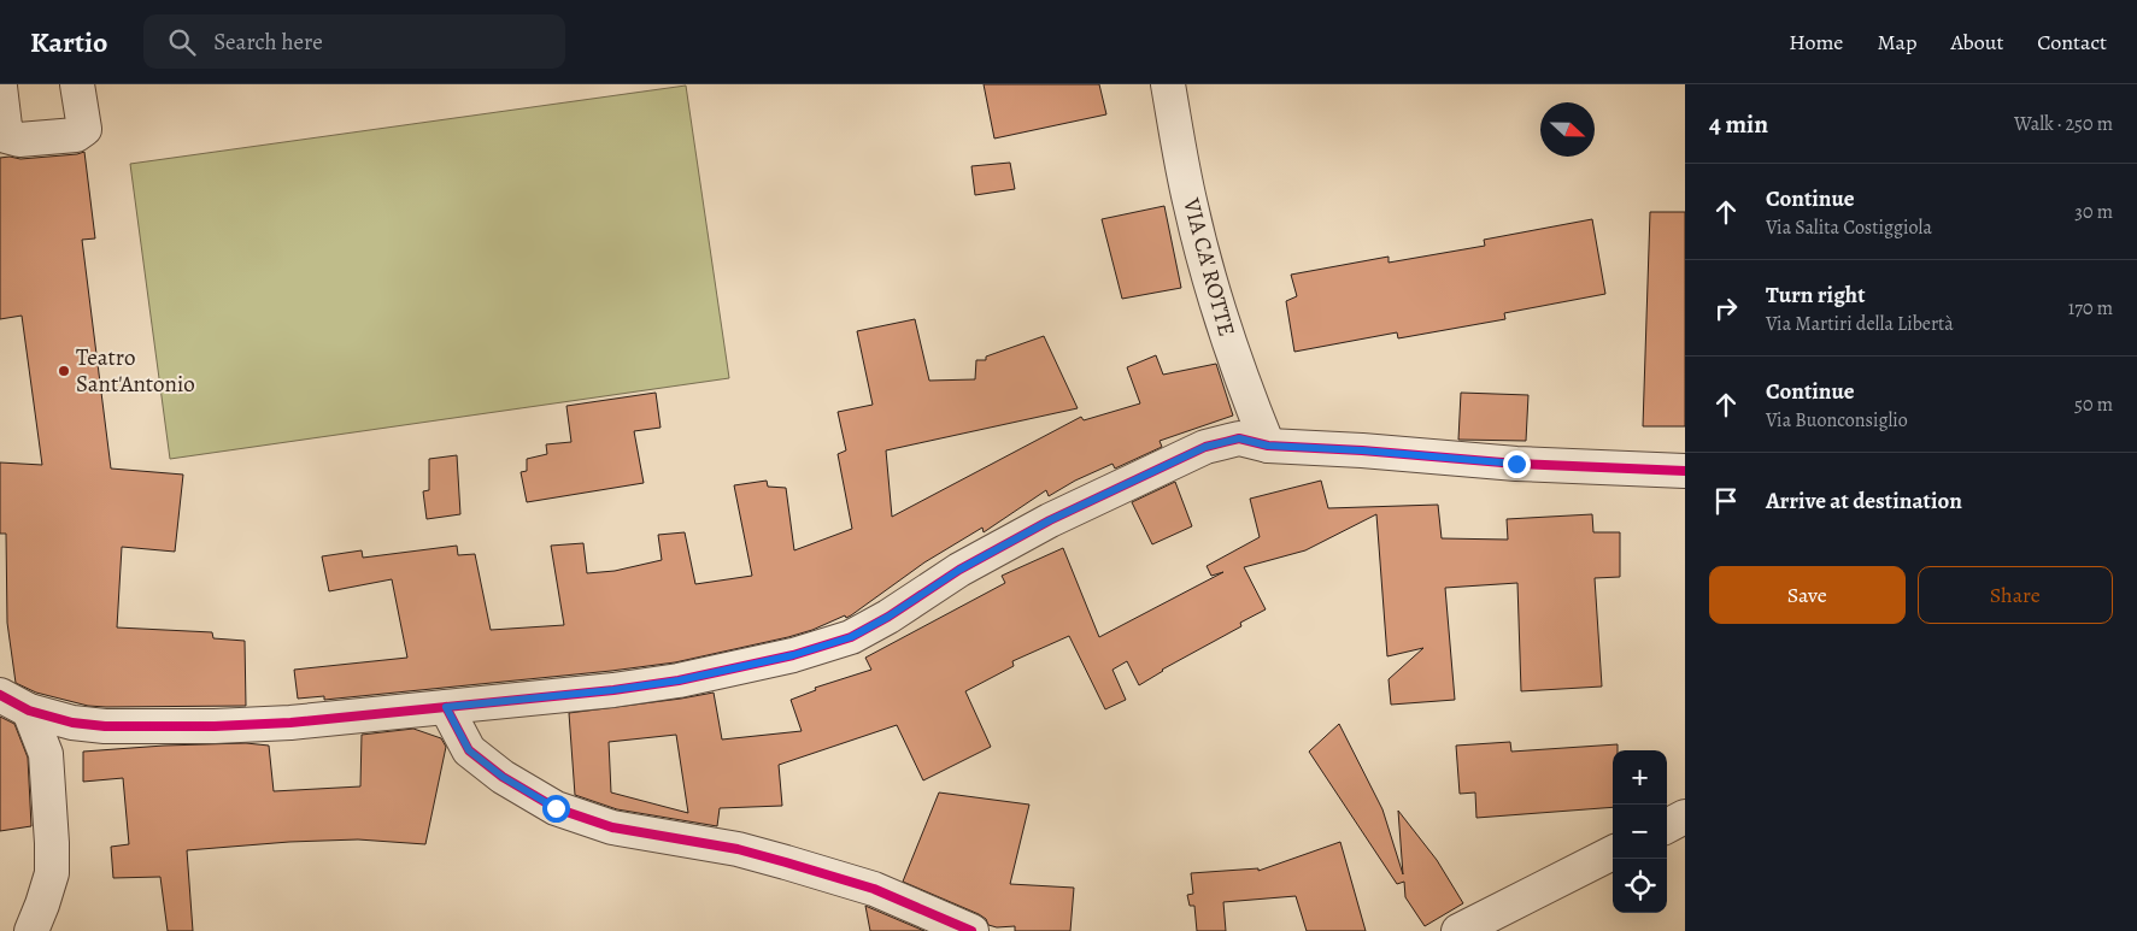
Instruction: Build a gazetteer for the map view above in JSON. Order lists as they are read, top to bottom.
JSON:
{
  "streets": {
    "street": ["VIA CA' ROTTE"]
  },
  "places": ["Teatro Sant'Antonio"],
  "north": "right",
  "page": {
    "header": "Kartio",
    "search": "Search here",
    "nav": [
      "Home",
      "Map",
      "About",
      "Contact"
    ],
    "heading": ["4 min", "Walk · 250 m"],
    "list": [
      ["Continue", "Via Salita Costiggiola", "30 m"],
      ["Turn right", "Via Martiri della Libertà", "170 m"],
      ["Continue", "Via Buonconsiglio", "50 m"],
      "Arrive at destination"
    ],
    "buttons": ["Save", "Share"],
    "map_buttons": ["+", "−"]
  }
}
